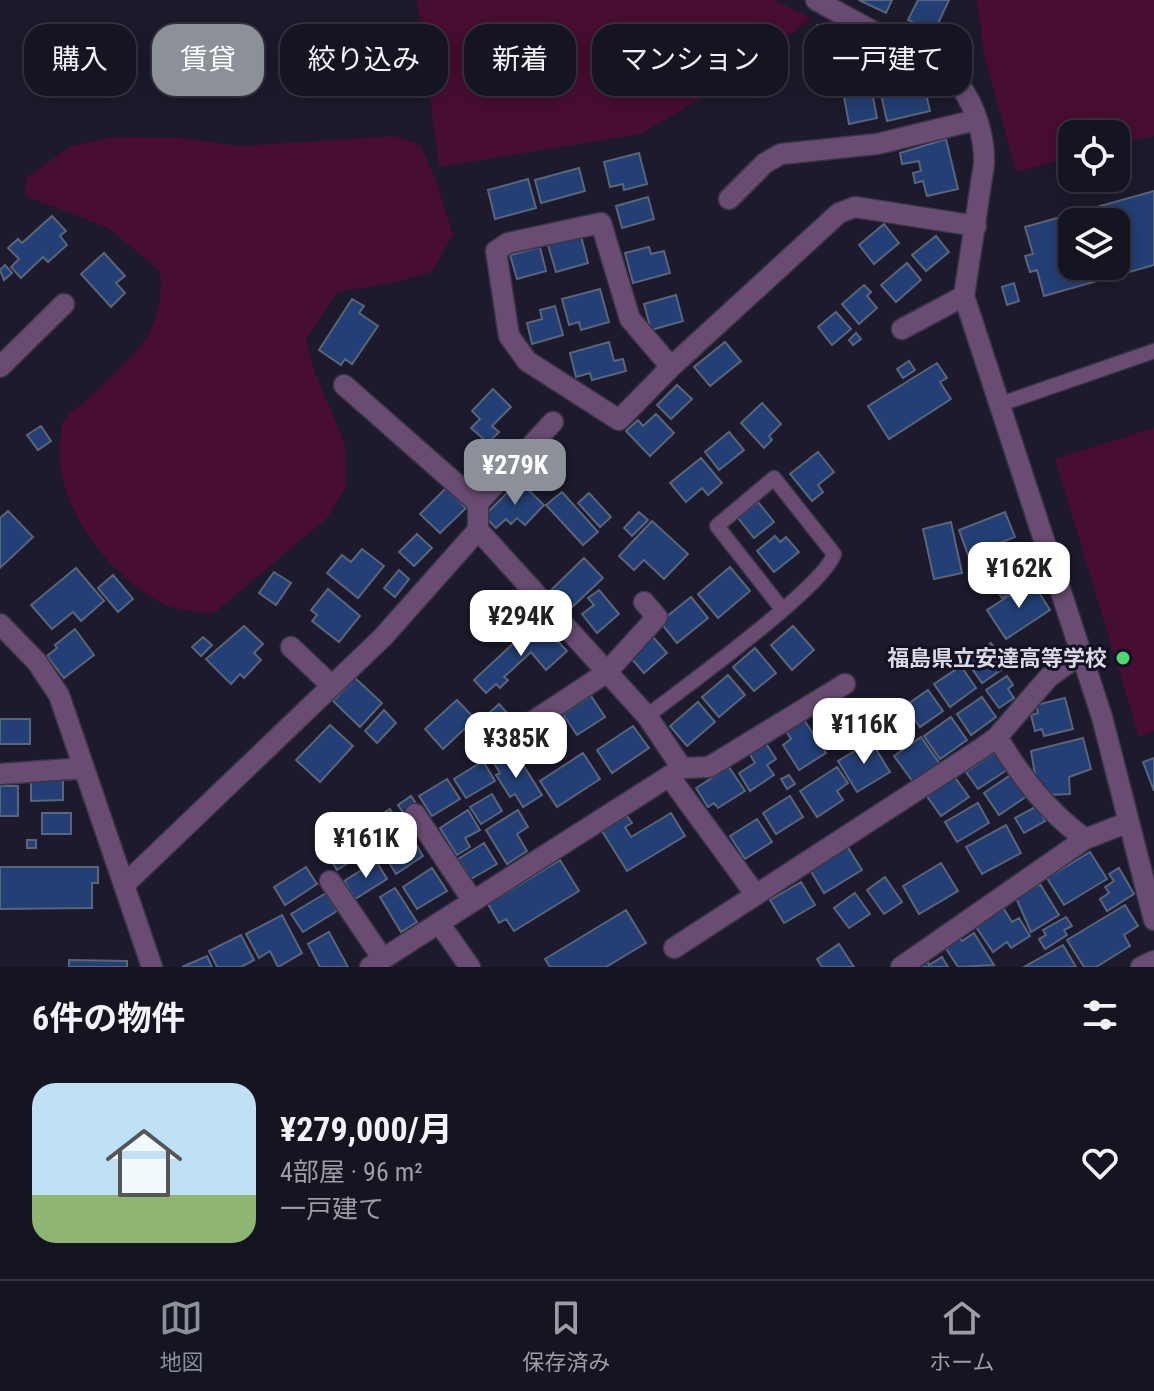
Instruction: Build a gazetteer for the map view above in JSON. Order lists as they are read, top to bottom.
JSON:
{
  "places": ["福島県立安達高等学校"],
  "page": {
    "chip": [
      "購入",
      "賃貸",
      "絞り込み",
      "新着",
      "マンション",
      "一戸建て"
    ],
    "price": [
      "¥279K",
      "¥162K",
      "¥294K",
      "¥116K",
      "¥385K",
      "¥161K"
    ],
    "heading": "6件の物件",
    "list": [
      {
        "name": "¥279,000/月",
        "note": "4部屋 · 96 m² · 一戸建て"
      }
    ],
    "tabs": ["地図", "保存済み", "ホーム"]
  }
}
